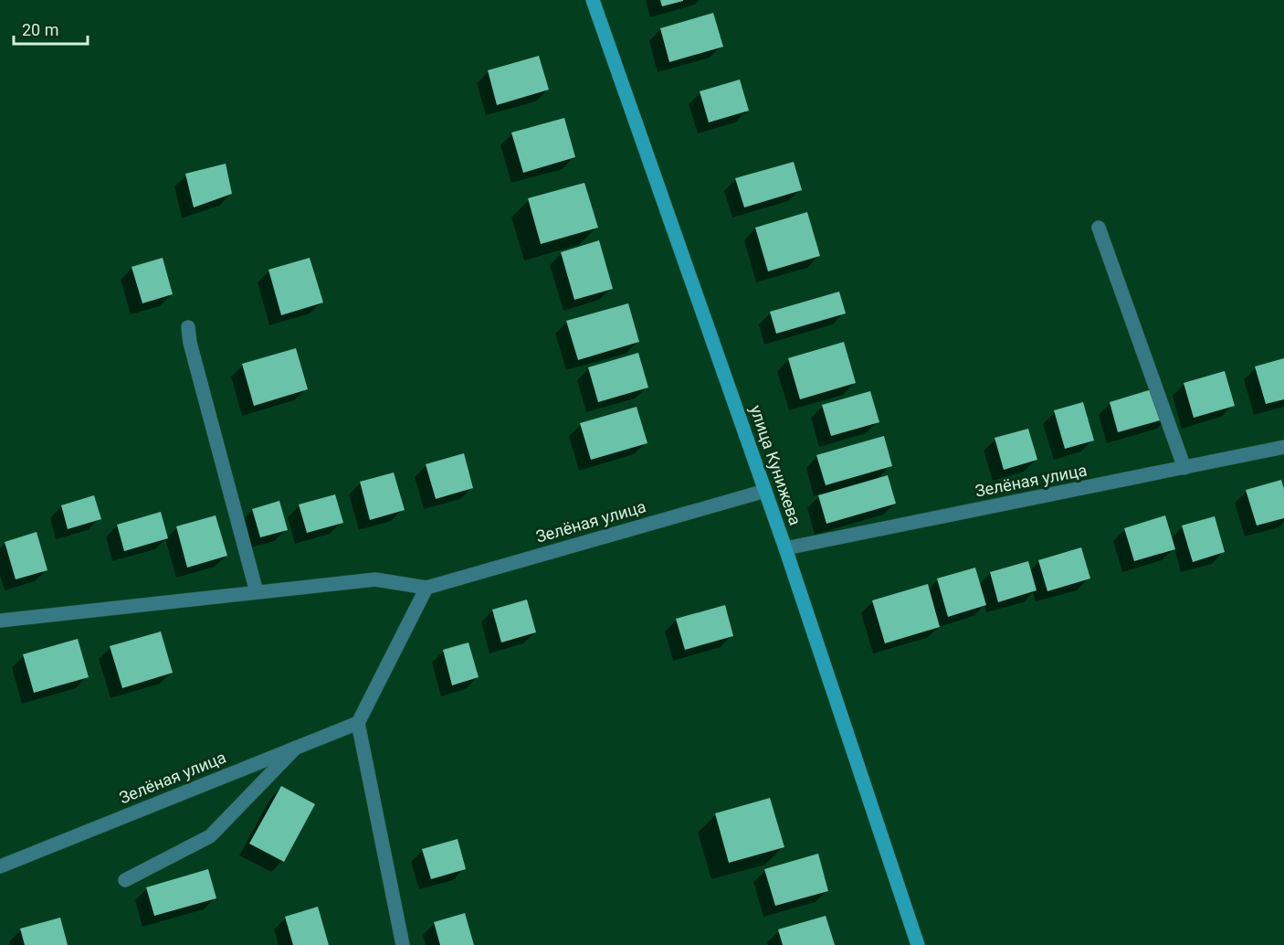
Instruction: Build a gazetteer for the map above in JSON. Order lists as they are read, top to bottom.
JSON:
{
  "streets": {
    "street": ["улица Кунижева", "Зелёная улица"]
  },
  "crossings": [
    ["улица Кунижева", "Зелёная улица"]
  ],
  "scale_bar": "20 m"
}
